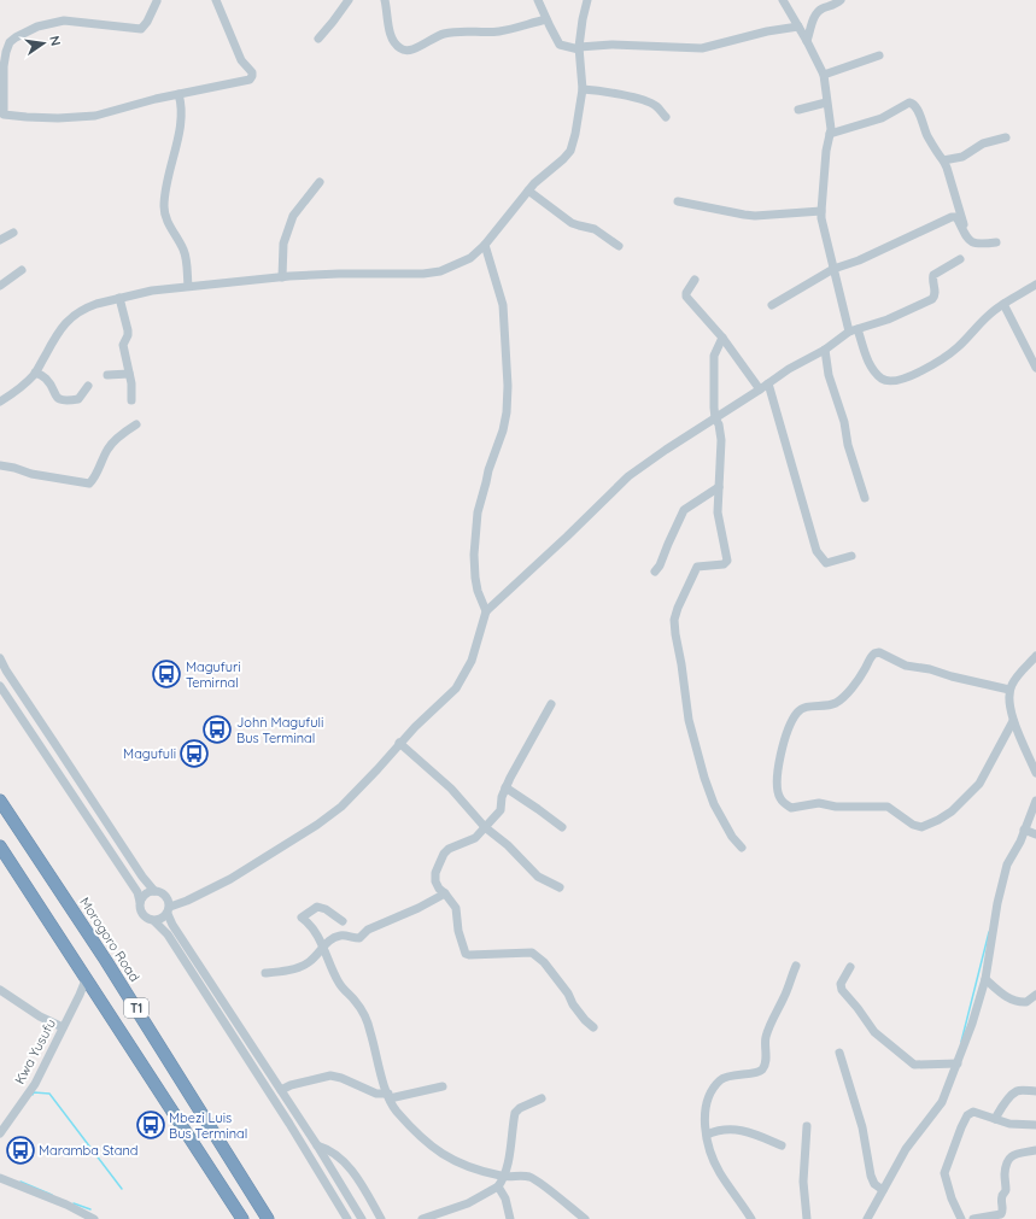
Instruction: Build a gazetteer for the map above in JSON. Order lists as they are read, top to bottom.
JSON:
{
  "streets": {
    "highway": ["Morogoro Road", "T1"],
    "street": ["Kwa Yusufu"]
  },
  "crossings": [
    ["T1", "Kwa Yusufu"]
  ],
  "places": {
    "bus stop": [
      "Magufuri Temirnal",
      "John Magufuli Bus Terminal",
      "Magufuli",
      "Mbezi Luis Bus Terminal",
      "Maramba Stand"
    ]
  },
  "north": "right"
}
